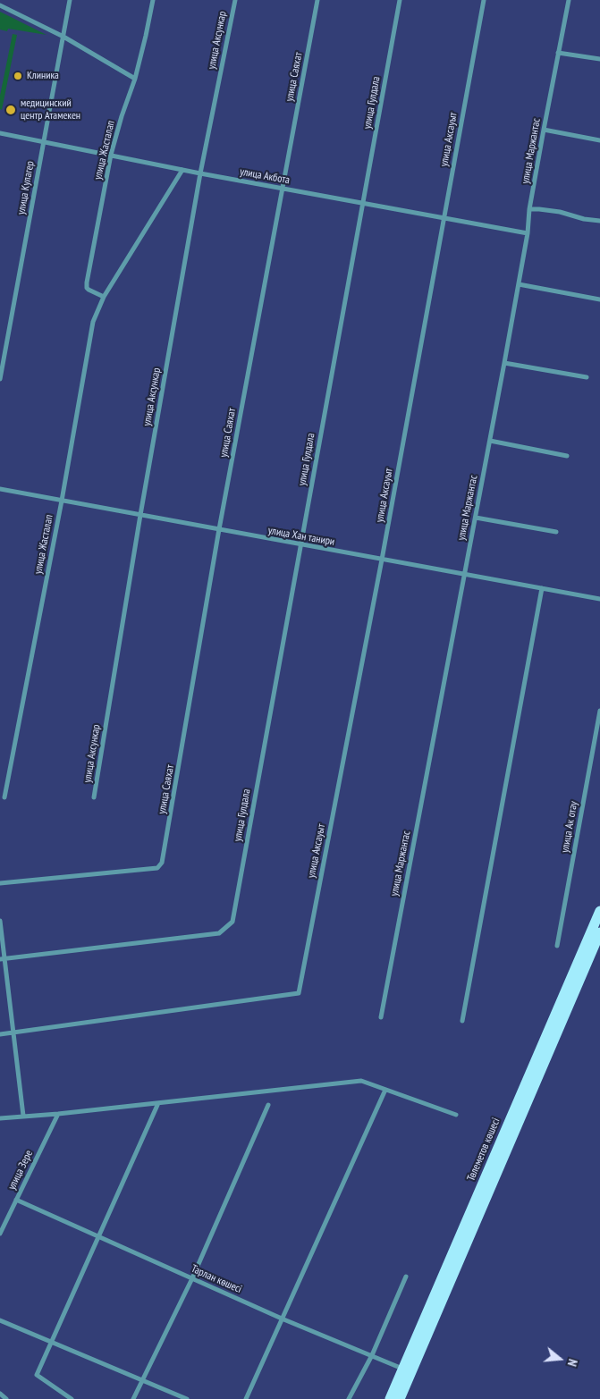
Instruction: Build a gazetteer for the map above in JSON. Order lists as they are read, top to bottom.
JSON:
{
  "streets": {
    "main road": ["Төлеметов көшесі"],
    "street": [
      "улица Аксункар",
      "улица Саяхат",
      "улица Гулдала",
      "улица Аксауыт",
      "улица Жасталап",
      "улица Маржантас",
      "улица Акбота",
      "улица Кулагер",
      "улица Хан танири",
      "улица Ак отау",
      "улица Зере",
      "Тарлан көшесі"
    ]
  },
  "crossings": [
    ["улица Аксункар", "улица Акбота"],
    ["улица Аксункар", "улица Хан танири"],
    ["улица Саяхат", "улица Акбота"],
    ["улица Саяхат", "улица Хан танири"],
    ["улица Гулдала", "улица Акбота"],
    ["улица Гулдала", "улица Хан танири"],
    ["улица Аксауыт", "улица Акбота"],
    ["улица Аксауыт", "улица Хан танири"],
    ["улица Жасталап", "улица Акбота"],
    ["улица Жасталап", "улица Хан танири"],
    ["улица Маржантас", "улица Акбота"],
    ["улица Маржантас", "улица Хан танири"],
    ["улица Акбота", "улица Кулагер"],
    ["Төлеметов көшесі", "Тарлан көшесі"],
    ["улица Зере", "Тарлан көшесі"]
  ],
  "places": ["Клиника", "медицинский центр Атамекен"],
  "north": "right"
}
